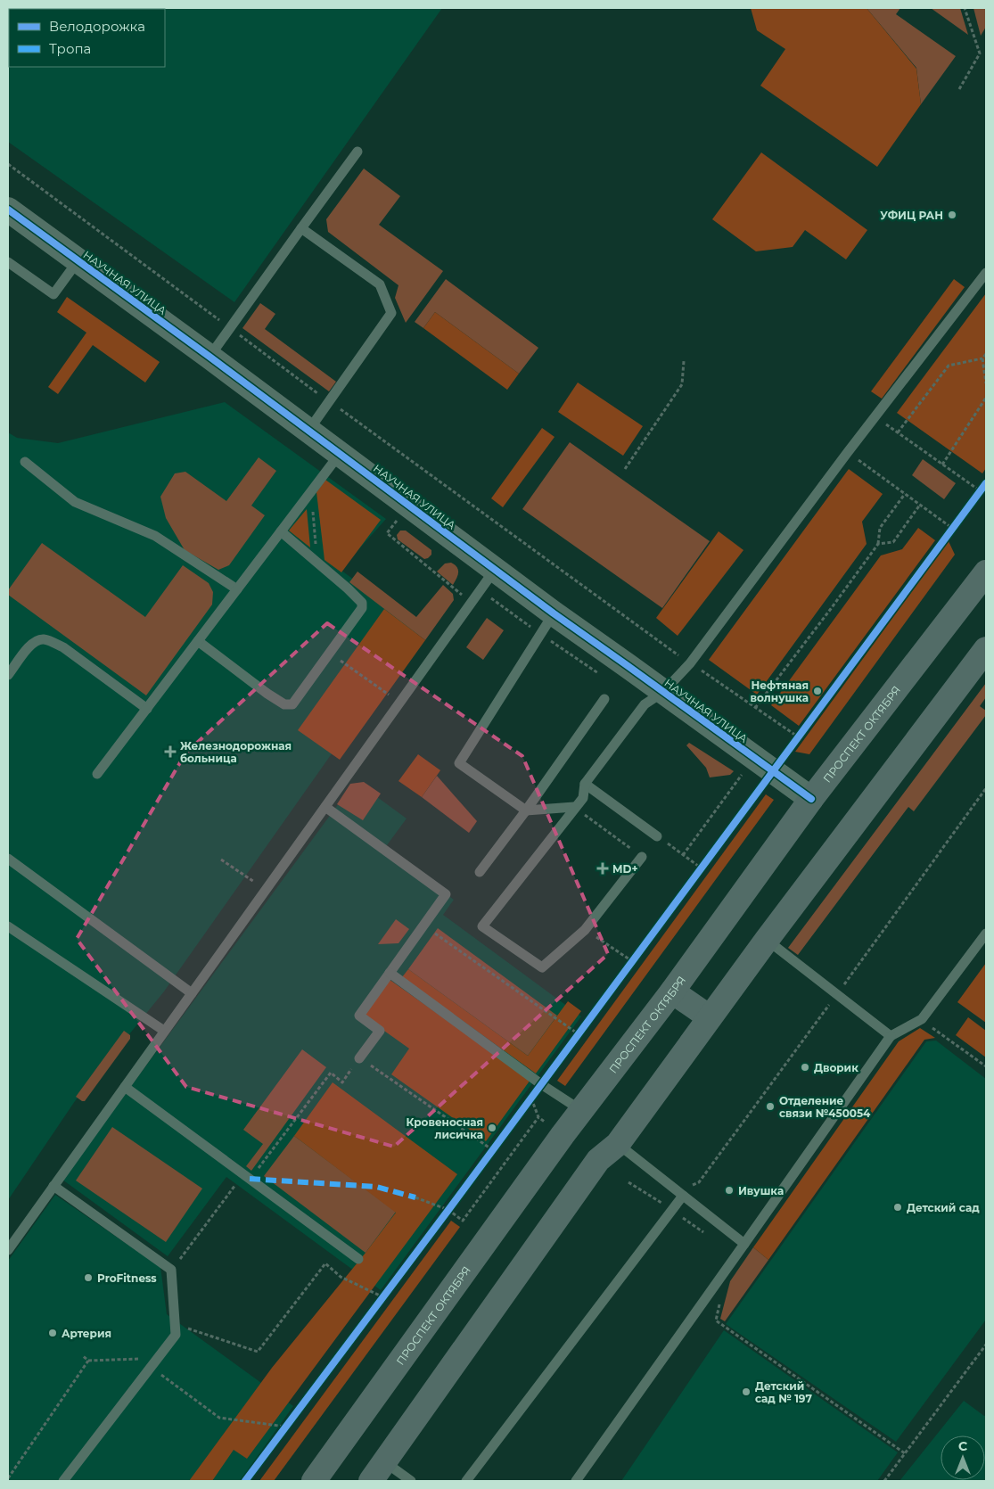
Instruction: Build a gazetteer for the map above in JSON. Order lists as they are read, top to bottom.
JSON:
{
  "streets": {
    "main road": ["ПРОСПЕКТ ОКТЯБРЯ"],
    "street": ["НАУЧНАЯ УЛИЦА"]
  },
  "crossings": [
    ["НАУЧНАЯ УЛИЦА", "ПРОСПЕКТ ОКТЯБРЯ"]
  ],
  "places": {
    "other": [
      "УФИЦ РАН",
      "Нефтяная волнушка",
      "Дворик",
      "Отделение связи №450054",
      "Кровеносная лисичка",
      "Ивушка",
      "Детский сад",
      "ProFitness",
      "Артерия",
      "Детский сад № 197"
    ],
    "health": ["Железнодорожная больница", "MD+"]
  },
  "legend": ["Велодорожка", "Тропа"],
  "north": "top"
}
